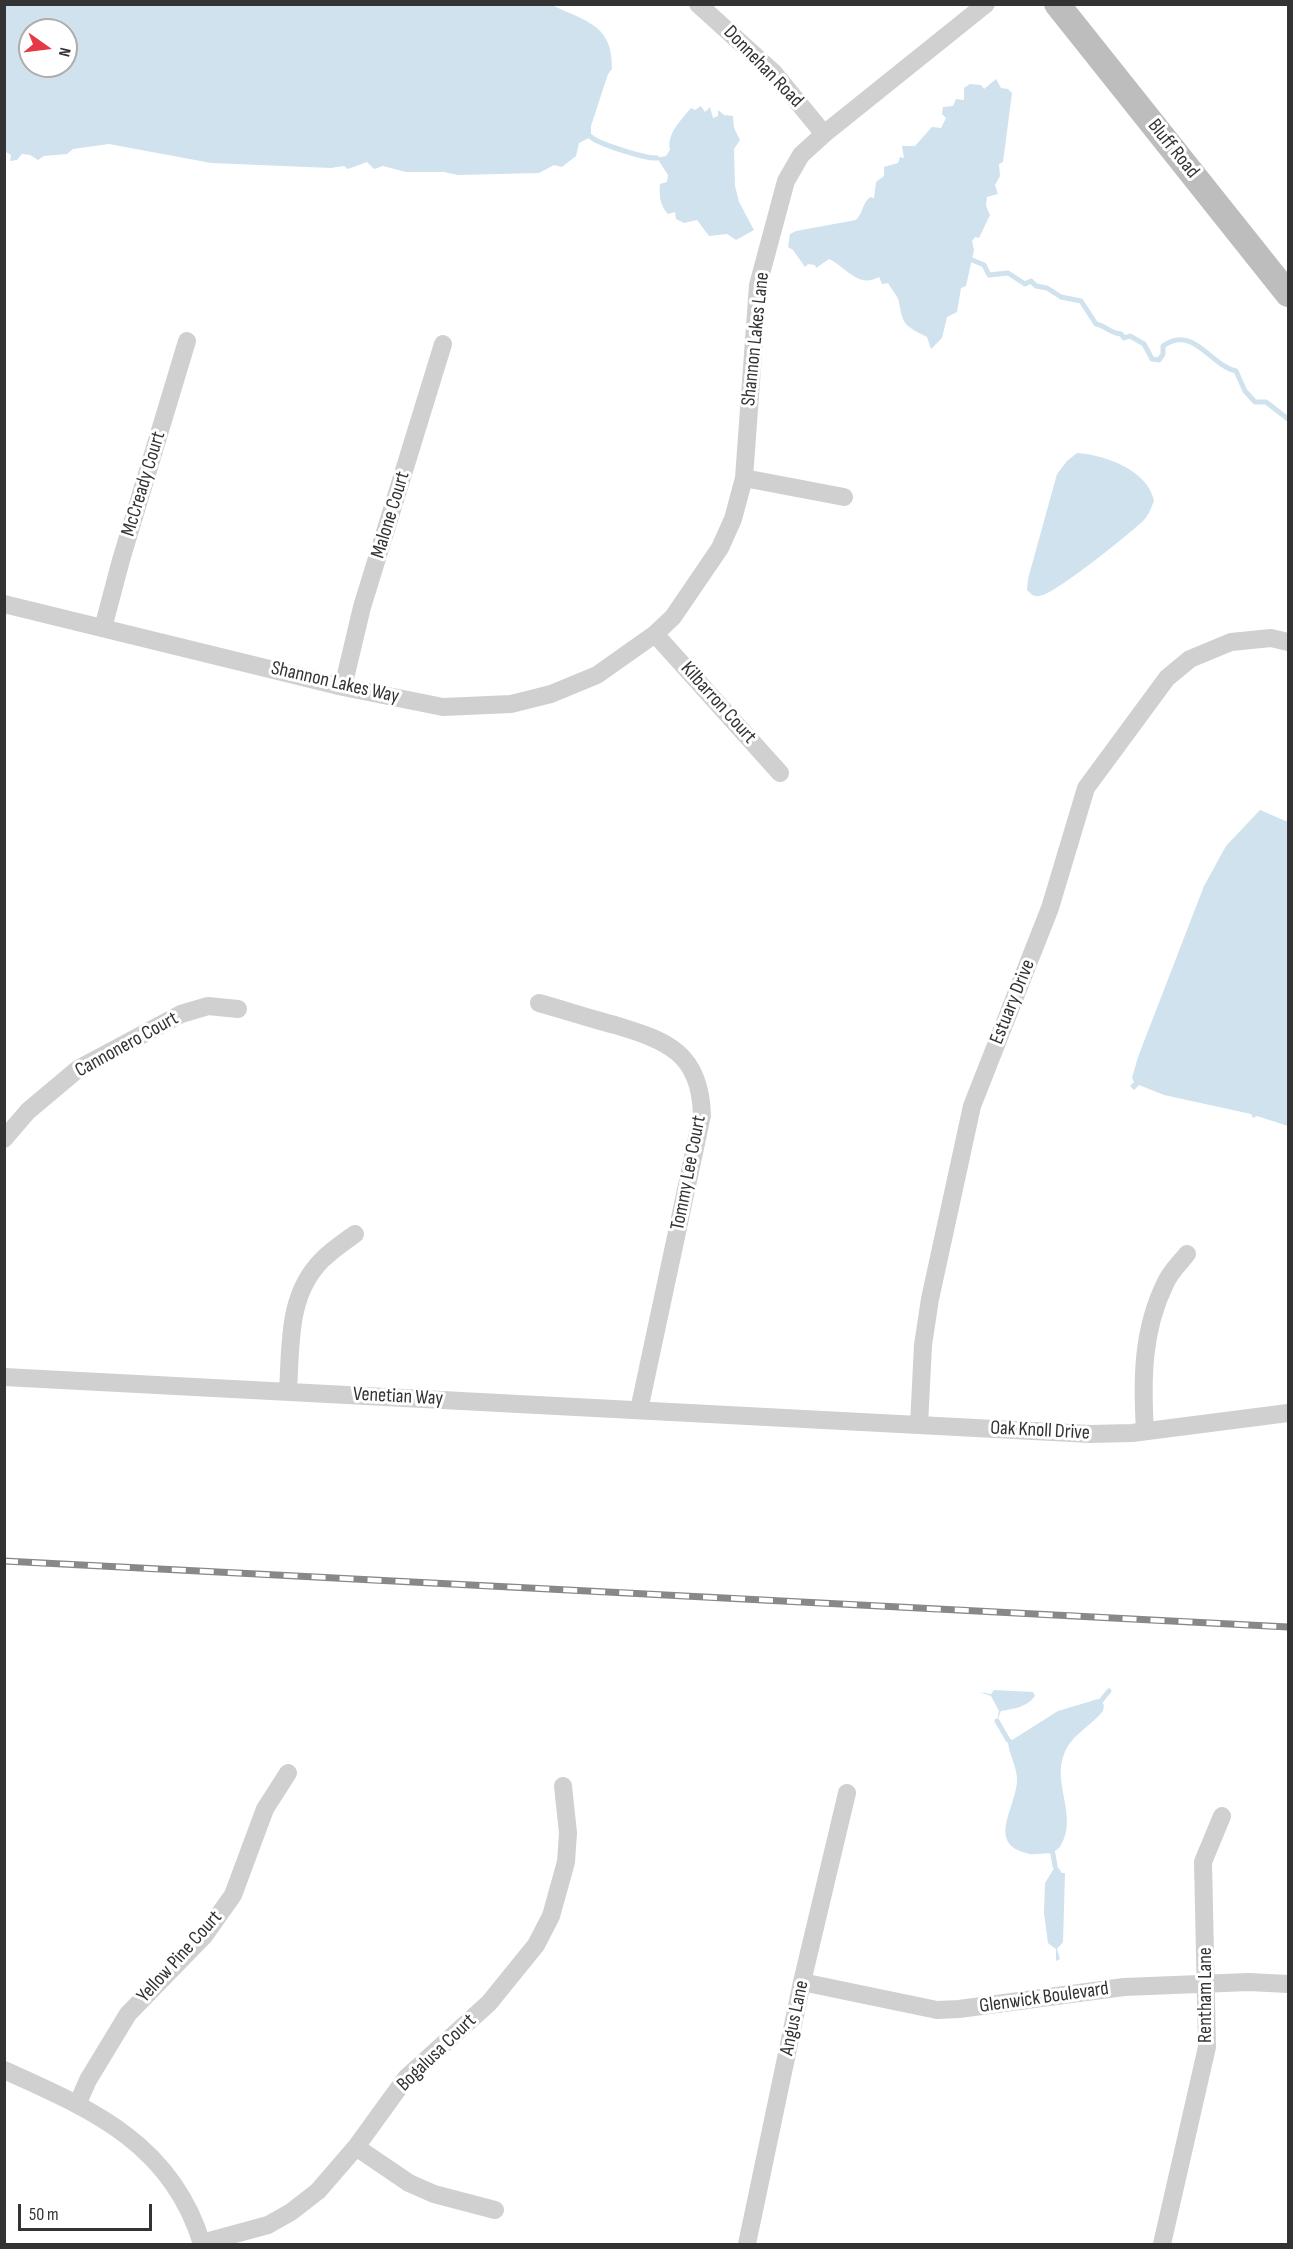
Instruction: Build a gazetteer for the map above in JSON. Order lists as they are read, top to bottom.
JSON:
{
  "streets": {
    "main road": ["Bluff Road"],
    "street": [
      "Donnehan Road",
      "Shannon Lakes Lane",
      "McCready Court",
      "Malone Court",
      "Shannon Lakes Way",
      "Kilbarron Court",
      "Estuary Drive",
      "Cannonero Court",
      "Tommy Lee Court",
      "Venetian Way",
      "Oak Knoll Drive",
      "Yellow Pine Court",
      "Rentham Lane",
      "Glenwick Boulevard",
      "Angus Lane",
      "Bogalusa Court"
    ]
  },
  "crossings": [
    ["Donnehan Road", "Shannon Lakes Lane"],
    ["Shannon Lakes Lane", "Shannon Lakes Way"],
    ["Shannon Lakes Lane", "Kilbarron Court"],
    ["McCready Court", "Shannon Lakes Way"],
    ["Malone Court", "Shannon Lakes Way"],
    ["Shannon Lakes Way", "Kilbarron Court"],
    ["Estuary Drive", "Oak Knoll Drive"],
    ["Tommy Lee Court", "Venetian Way"],
    ["Venetian Way", "Oak Knoll Drive"],
    ["Rentham Lane", "Glenwick Boulevard"],
    ["Glenwick Boulevard", "Angus Lane"]
  ],
  "scale_bar": "50 m",
  "north": "right"
}
